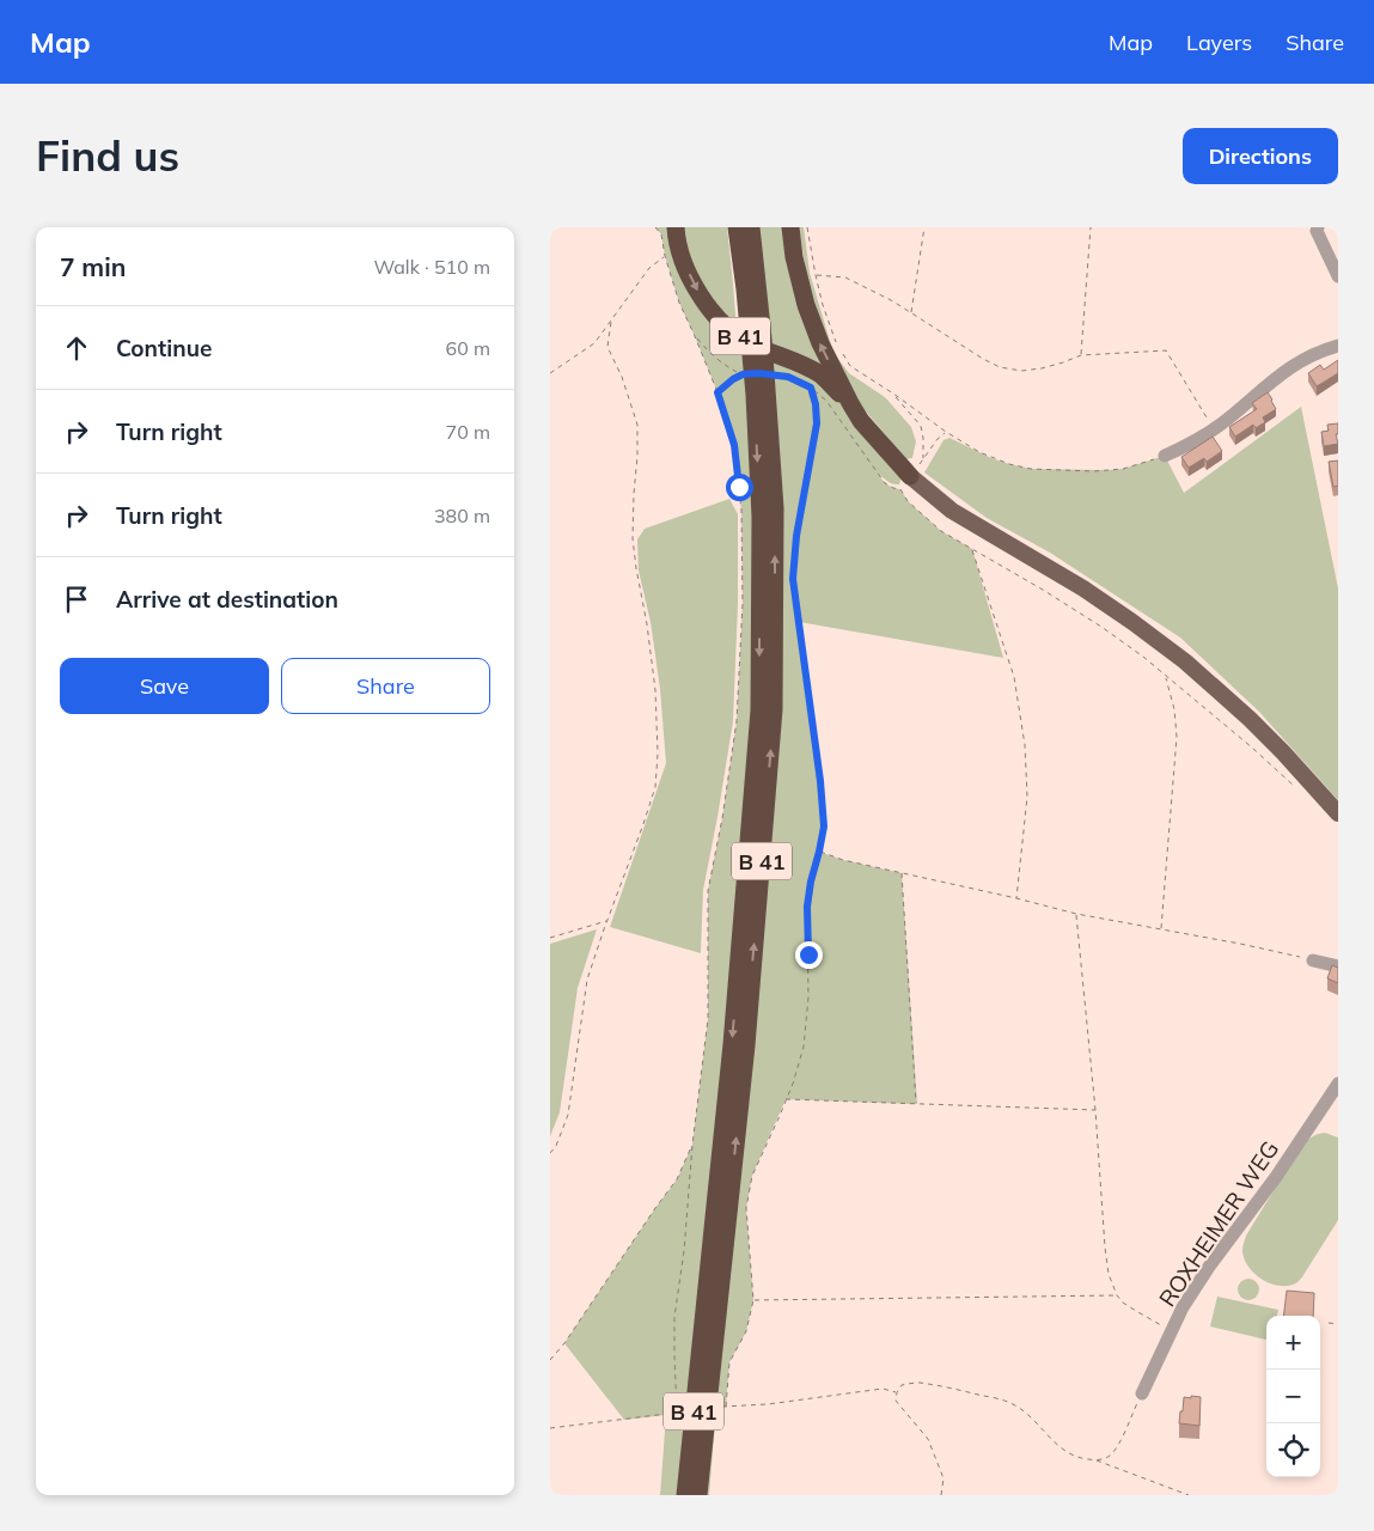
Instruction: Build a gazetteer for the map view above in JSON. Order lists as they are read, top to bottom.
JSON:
{
  "streets": {
    "highway": ["B 41"],
    "street": ["ROXHEIMER WEG"]
  },
  "page": {
    "header": "Map",
    "nav": ["Map", "Layers", "Share"],
    "buttons": [
      "Directions",
      ["Save", "Share"]
    ],
    "title": "Find us",
    "heading": ["7 min", "Walk · 510 m"],
    "list": [
      ["Continue", "60 m"],
      ["Turn right", "70 m"],
      ["Turn right", "380 m"],
      "Arrive at destination"
    ],
    "map_buttons": ["+", "−"]
  }
}
